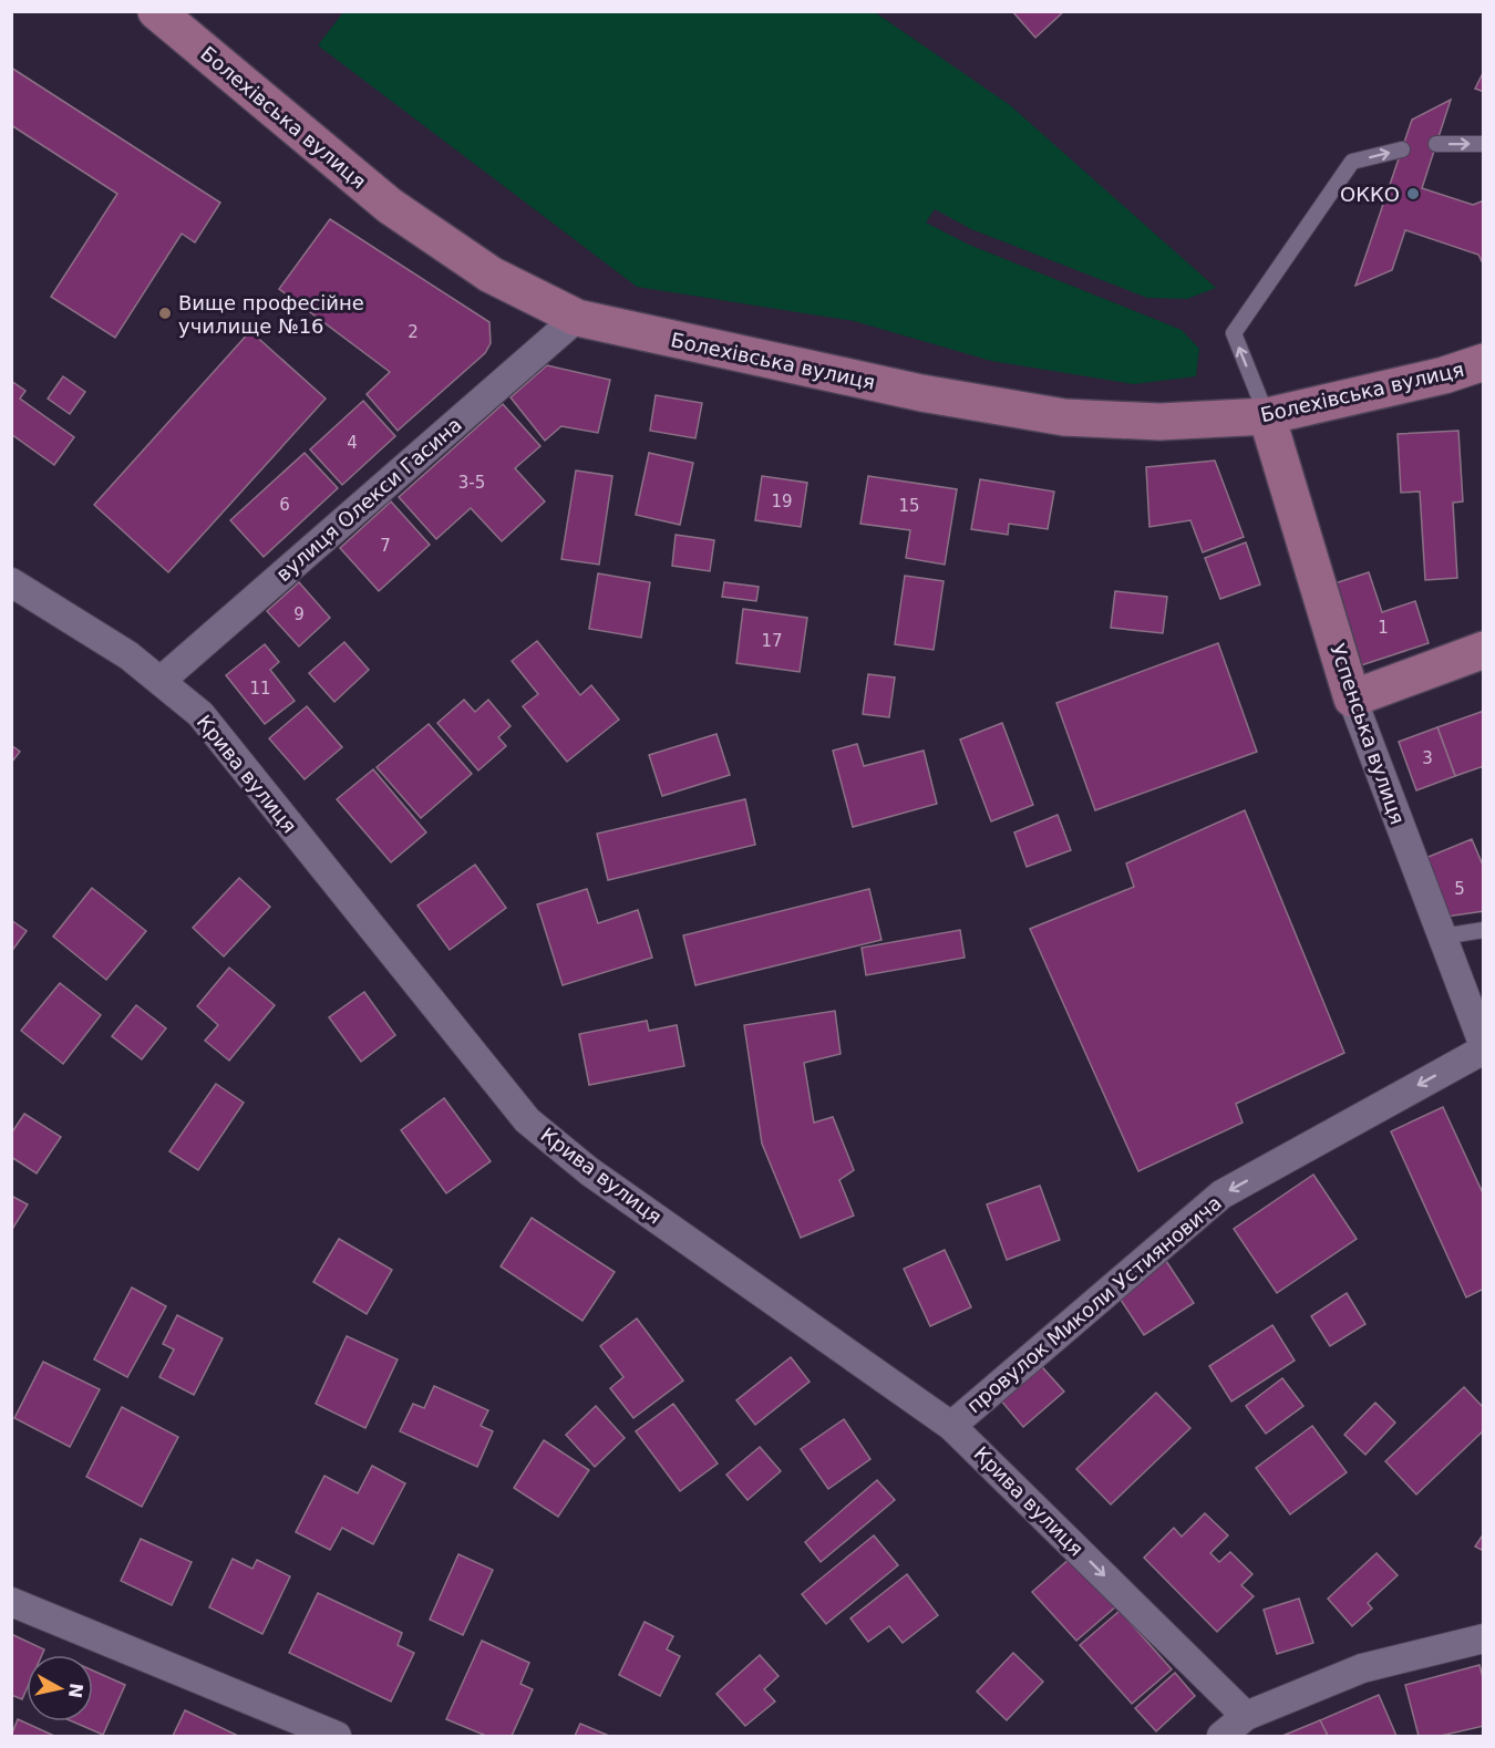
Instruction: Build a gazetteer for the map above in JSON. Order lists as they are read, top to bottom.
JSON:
{
  "streets": {
    "main road": ["Болехівська вулиця", "Успенська вулиця"],
    "street": ["вулиця Олекси Гасина", "Крива вулиця", "провулок Миколи Устияновича"]
  },
  "crossings": [
    ["Болехівська вулиця", "вулиця Олекси Гасина"],
    ["Болехівська вулиця", "Успенська вулиця"],
    ["вулиця Олекси Гасина", "Крива вулиця"],
    ["Успенська вулиця", "провулок Миколи Устияновича"],
    ["Крива вулиця", "провулок Миколи Устияновича"]
  ],
  "one_way": ["провулок Миколи Устияновича"],
  "places": ["ОККО", "Вище професійне училище №16"],
  "house_numbers": [
    "2",
    "4",
    "3-5",
    "19",
    "6",
    "15",
    "7",
    "9",
    "1",
    "17",
    "11",
    "3",
    "5"
  ],
  "north": "right"
}
